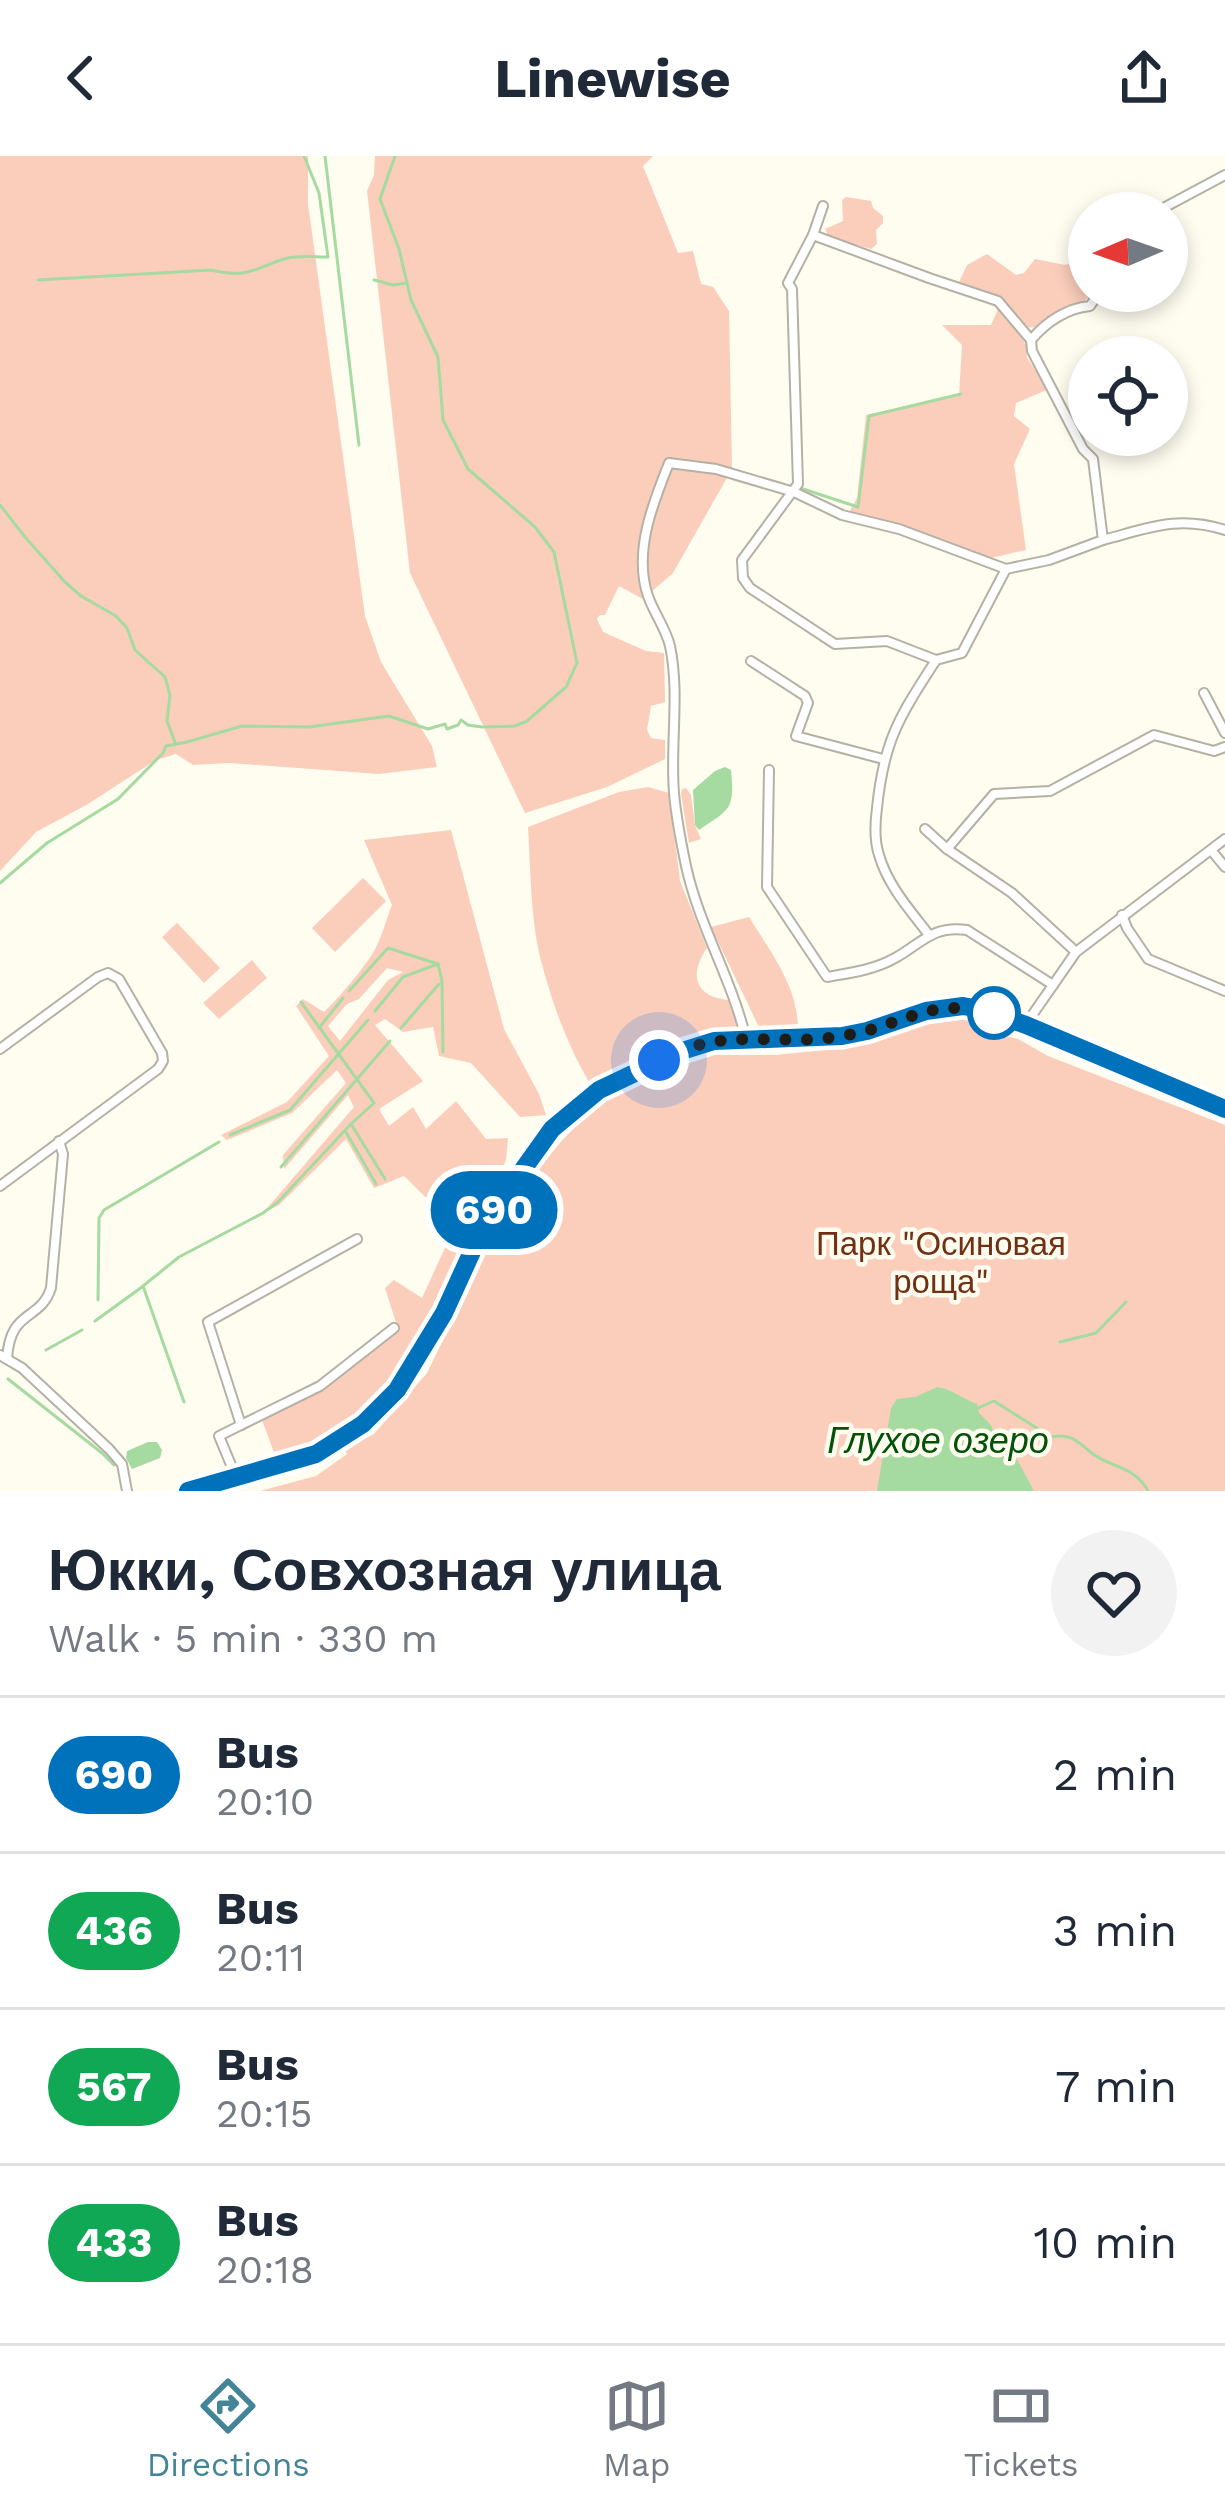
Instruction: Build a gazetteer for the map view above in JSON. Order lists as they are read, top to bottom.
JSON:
{
  "water": ["Глухое озеро"],
  "parks": ["Парк \"Осиновая роща\""],
  "lines": ["bus line 690"],
  "north": "left",
  "page": {
    "header": "Linewise",
    "on_map": "690",
    "heading": ["Юкки, Совхозная улица", "Walk · 5 min · 330 m"],
    "list": [
      {
        "mark": "690",
        "name": "Bus",
        "note": "20:10",
        "value": "2 min"
      },
      {
        "mark": "436",
        "name": "Bus",
        "note": "20:11",
        "value": "3 min"
      },
      {
        "mark": "567",
        "name": "Bus",
        "note": "20:15",
        "value": "7 min"
      },
      {
        "mark": "433",
        "name": "Bus",
        "note": "20:18",
        "value": "10 min"
      }
    ],
    "tabs": ["Directions", "Map", "Tickets"]
  }
}
